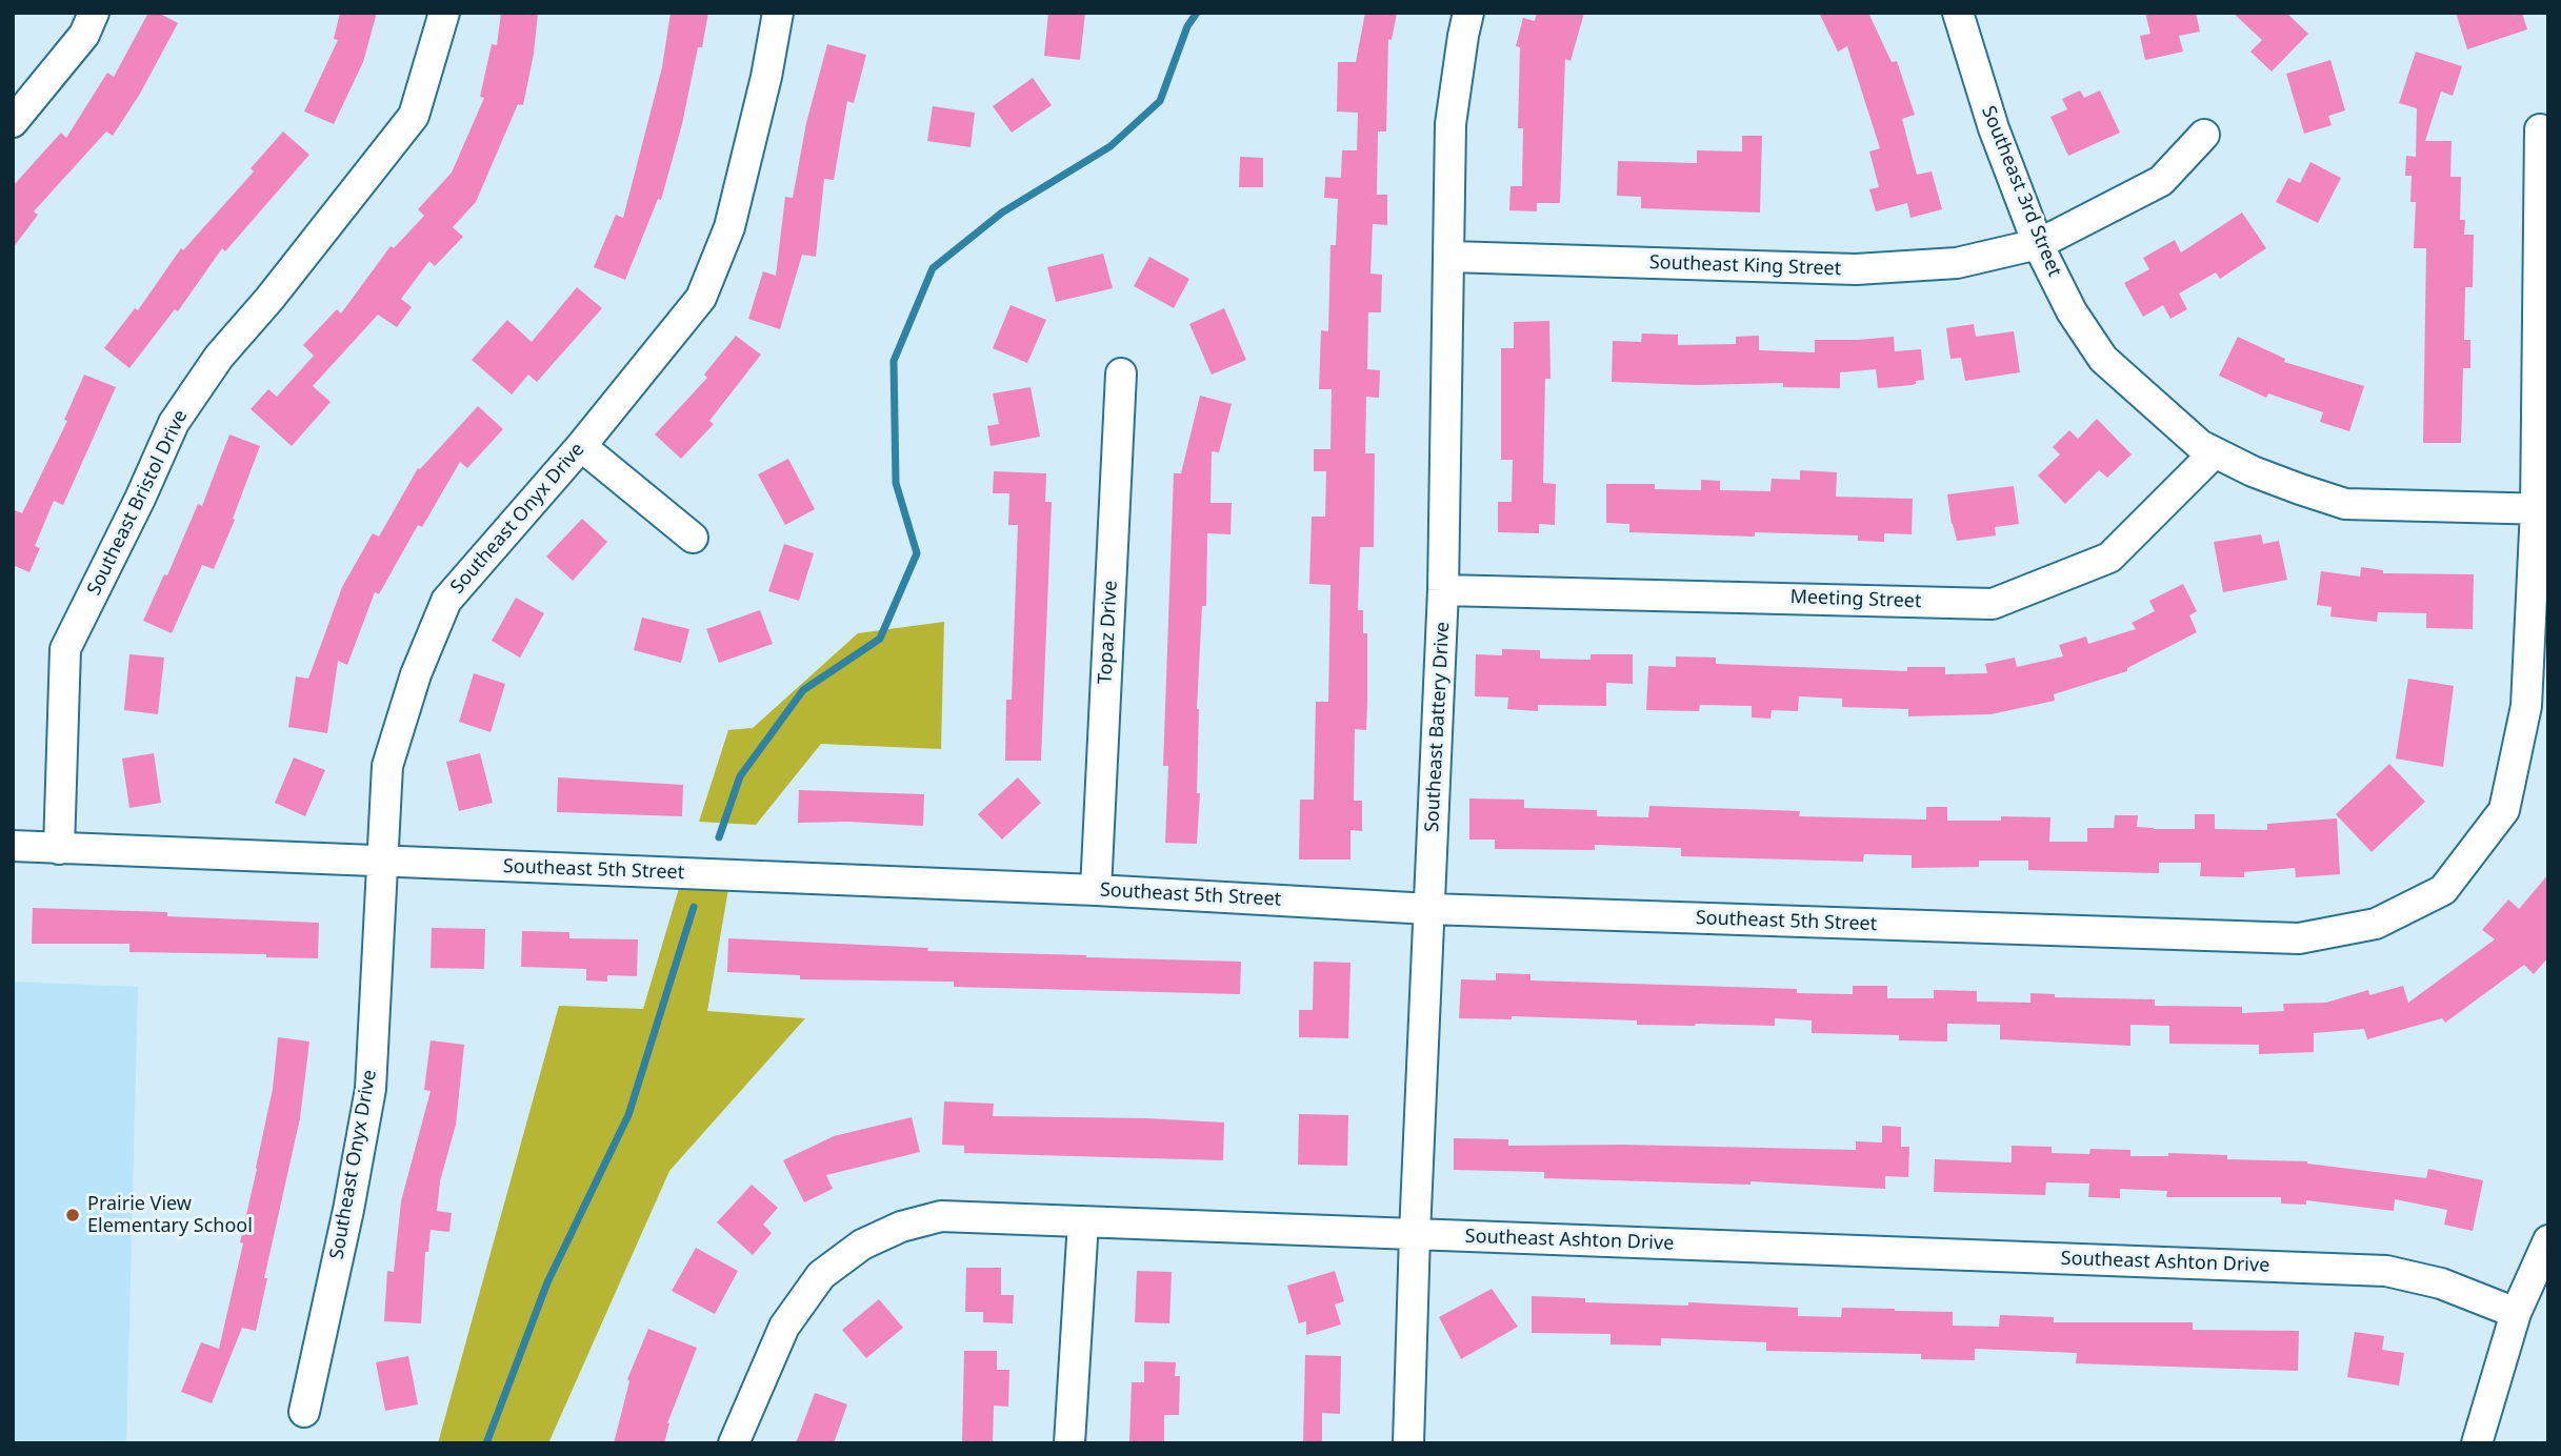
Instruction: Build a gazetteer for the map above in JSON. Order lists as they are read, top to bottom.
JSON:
{
  "streets": {
    "street": [
      "Southeast 3rd Street",
      "Southeast King Street",
      "Southeast Bristol Drive",
      "Southeast Onyx Drive",
      "Meeting Street",
      "Topaz Drive",
      "Southeast Battery Drive",
      "Southeast 5th Street",
      "Southeast Ashton Drive"
    ]
  },
  "crossings": [
    ["Southeast 3rd Street", "Southeast King Street"],
    ["Southeast 3rd Street", "Meeting Street"],
    ["Southeast 3rd Street", "Southeast 5th Street"],
    ["Southeast King Street", "Southeast Battery Drive"],
    ["Southeast Bristol Drive", "Southeast 5th Street"],
    ["Southeast Onyx Drive", "Southeast 5th Street"],
    ["Meeting Street", "Southeast Battery Drive"],
    ["Topaz Drive", "Southeast 5th Street"],
    ["Southeast Battery Drive", "Southeast 5th Street"],
    ["Southeast Battery Drive", "Southeast Ashton Drive"]
  ],
  "places": ["Prairie View Elementary School"]
}
